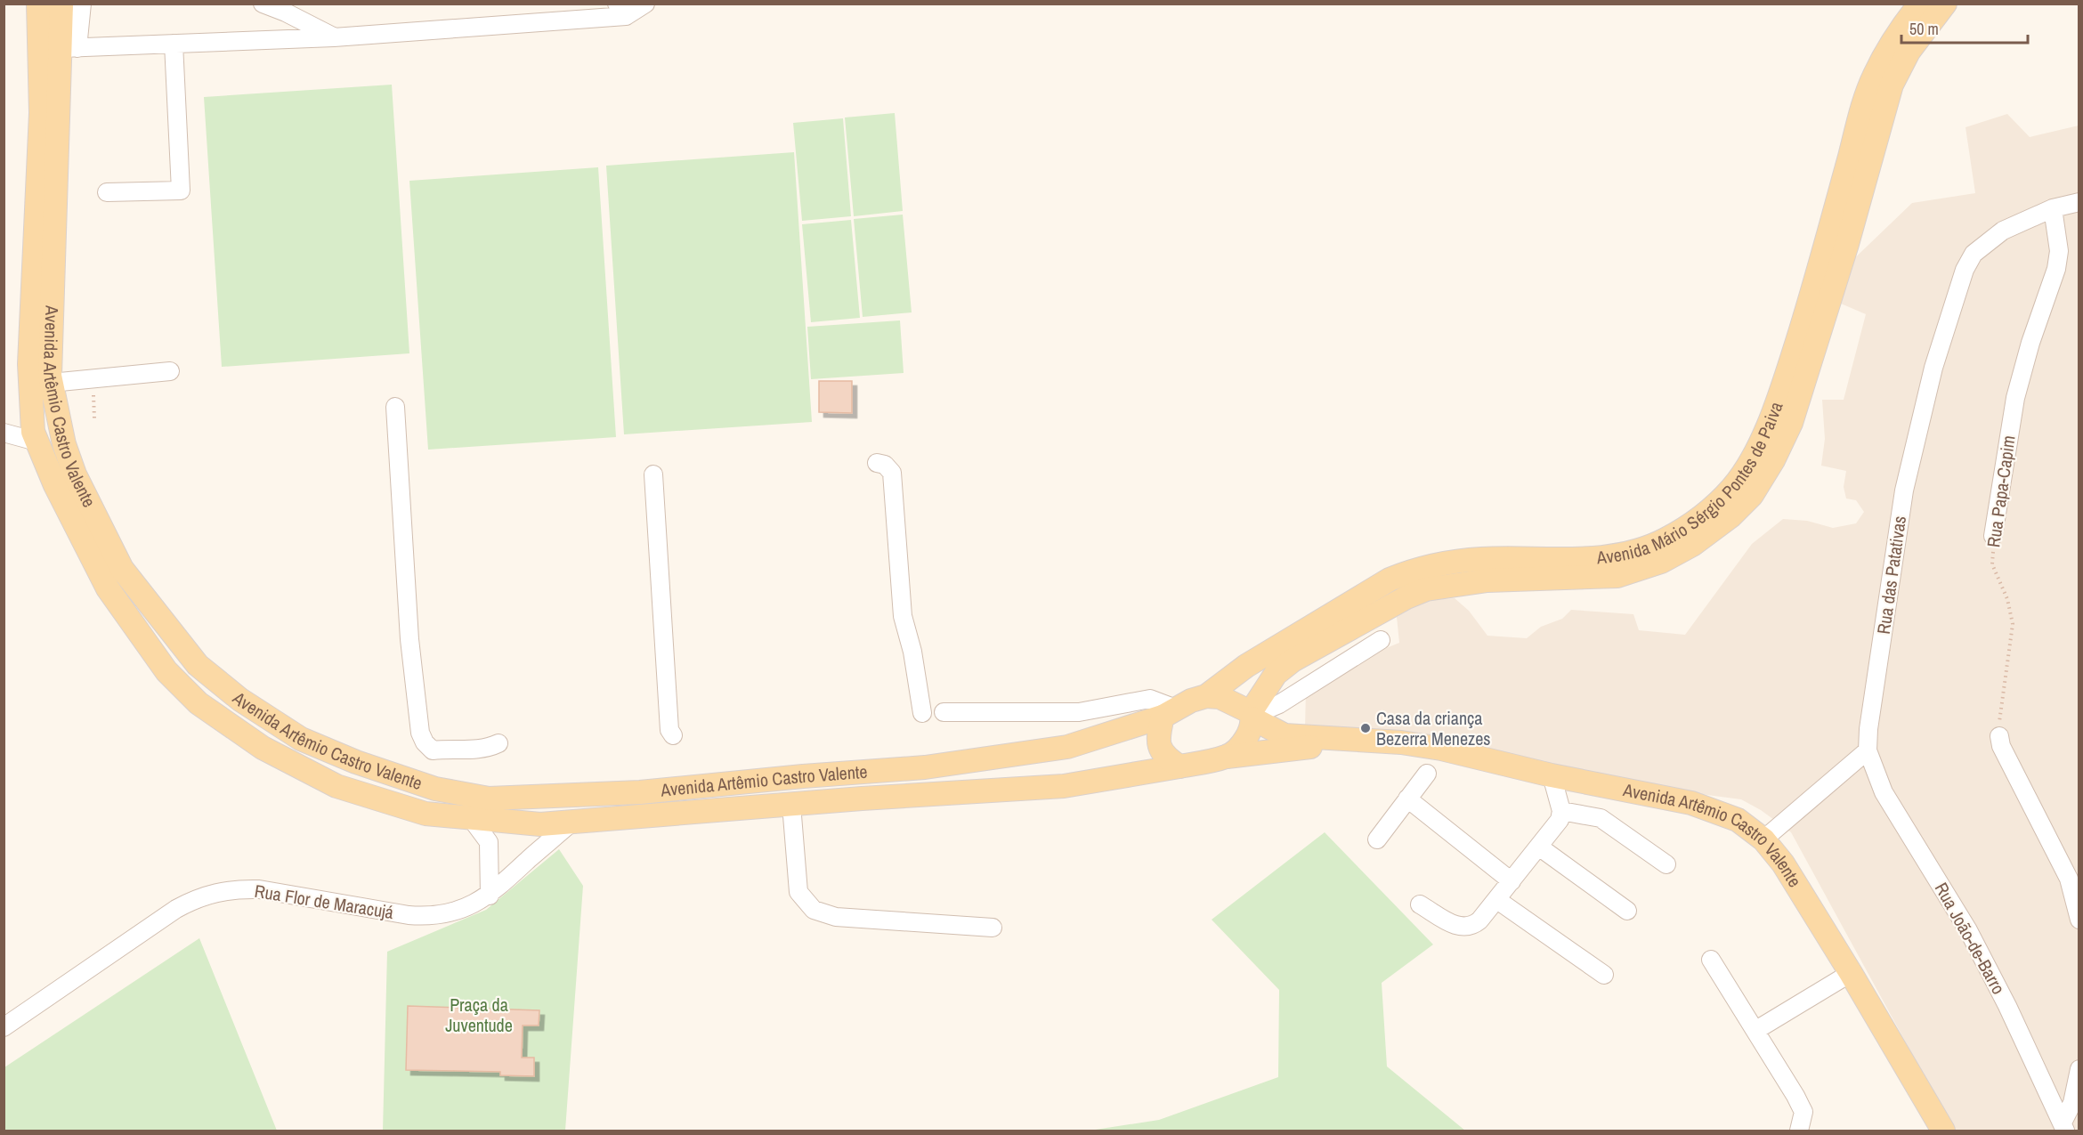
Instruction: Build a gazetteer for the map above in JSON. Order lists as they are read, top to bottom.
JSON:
{
  "streets": {
    "main road": ["Avenida Artêmio Castro Valente", "Avenida Mário Sérgio Pontes de Paiva"],
    "street": [
      "Rua Papa-Capim",
      "Rua das Patativas",
      "Rua Flor de Maracujá",
      "Rua João-de-Barro"
    ]
  },
  "crossings": [
    ["Avenida Artêmio Castro Valente", "Avenida Mário Sérgio Pontes de Paiva"],
    ["Rua Papa-Capim", "Rua das Patativas"],
    ["Rua das Patativas", "Rua João-de-Barro"]
  ],
  "parks": ["Praça da Juventude"],
  "places": ["Casa da criança Bezerra Menezes"],
  "scale_bar": "50 m"
}
